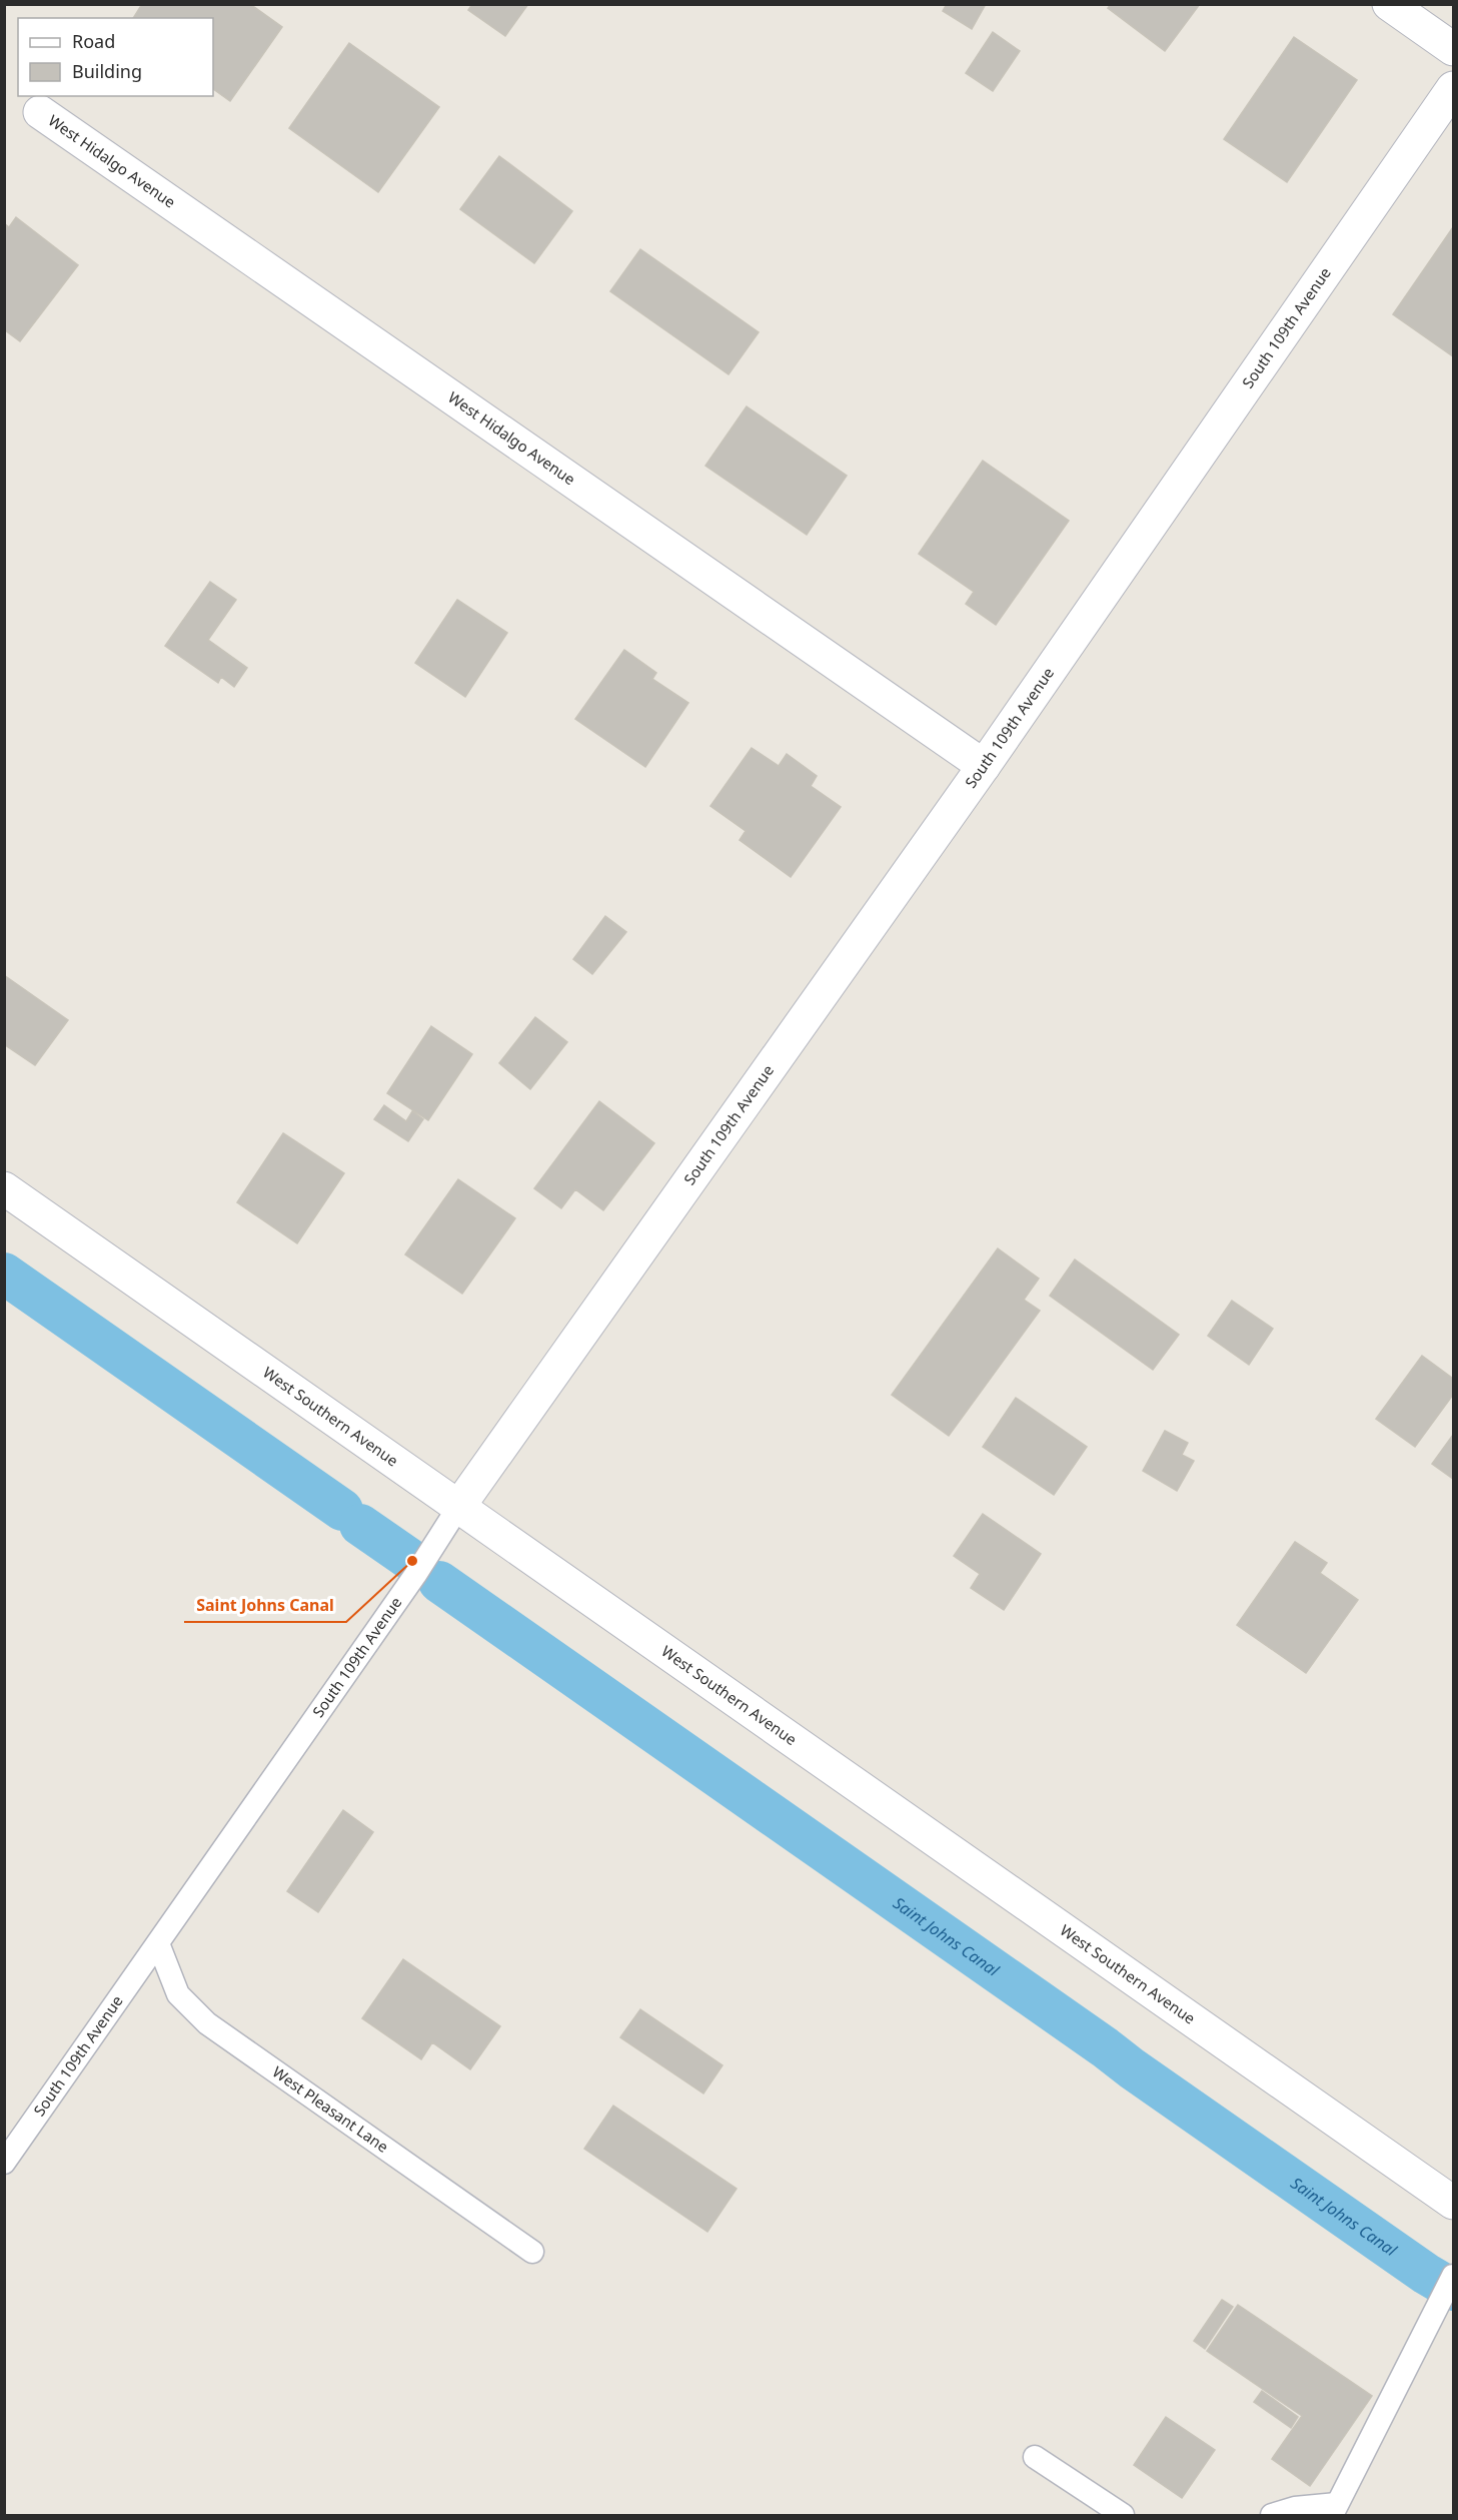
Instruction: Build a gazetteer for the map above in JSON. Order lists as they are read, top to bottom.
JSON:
{
  "streets": {
    "street": ["West Hidalgo Avenue", "South 109th Avenue", "West Southern Avenue"],
    "lane": ["West Pleasant Lane"]
  },
  "crossings": [
    ["West Hidalgo Avenue", "South 109th Avenue"],
    ["South 109th Avenue", "West Southern Avenue"],
    ["South 109th Avenue", "West Pleasant Lane"]
  ],
  "water": ["Saint Johns Canal"],
  "places": ["Saint Johns Canal"],
  "legend": ["Road", "Building"]
}
